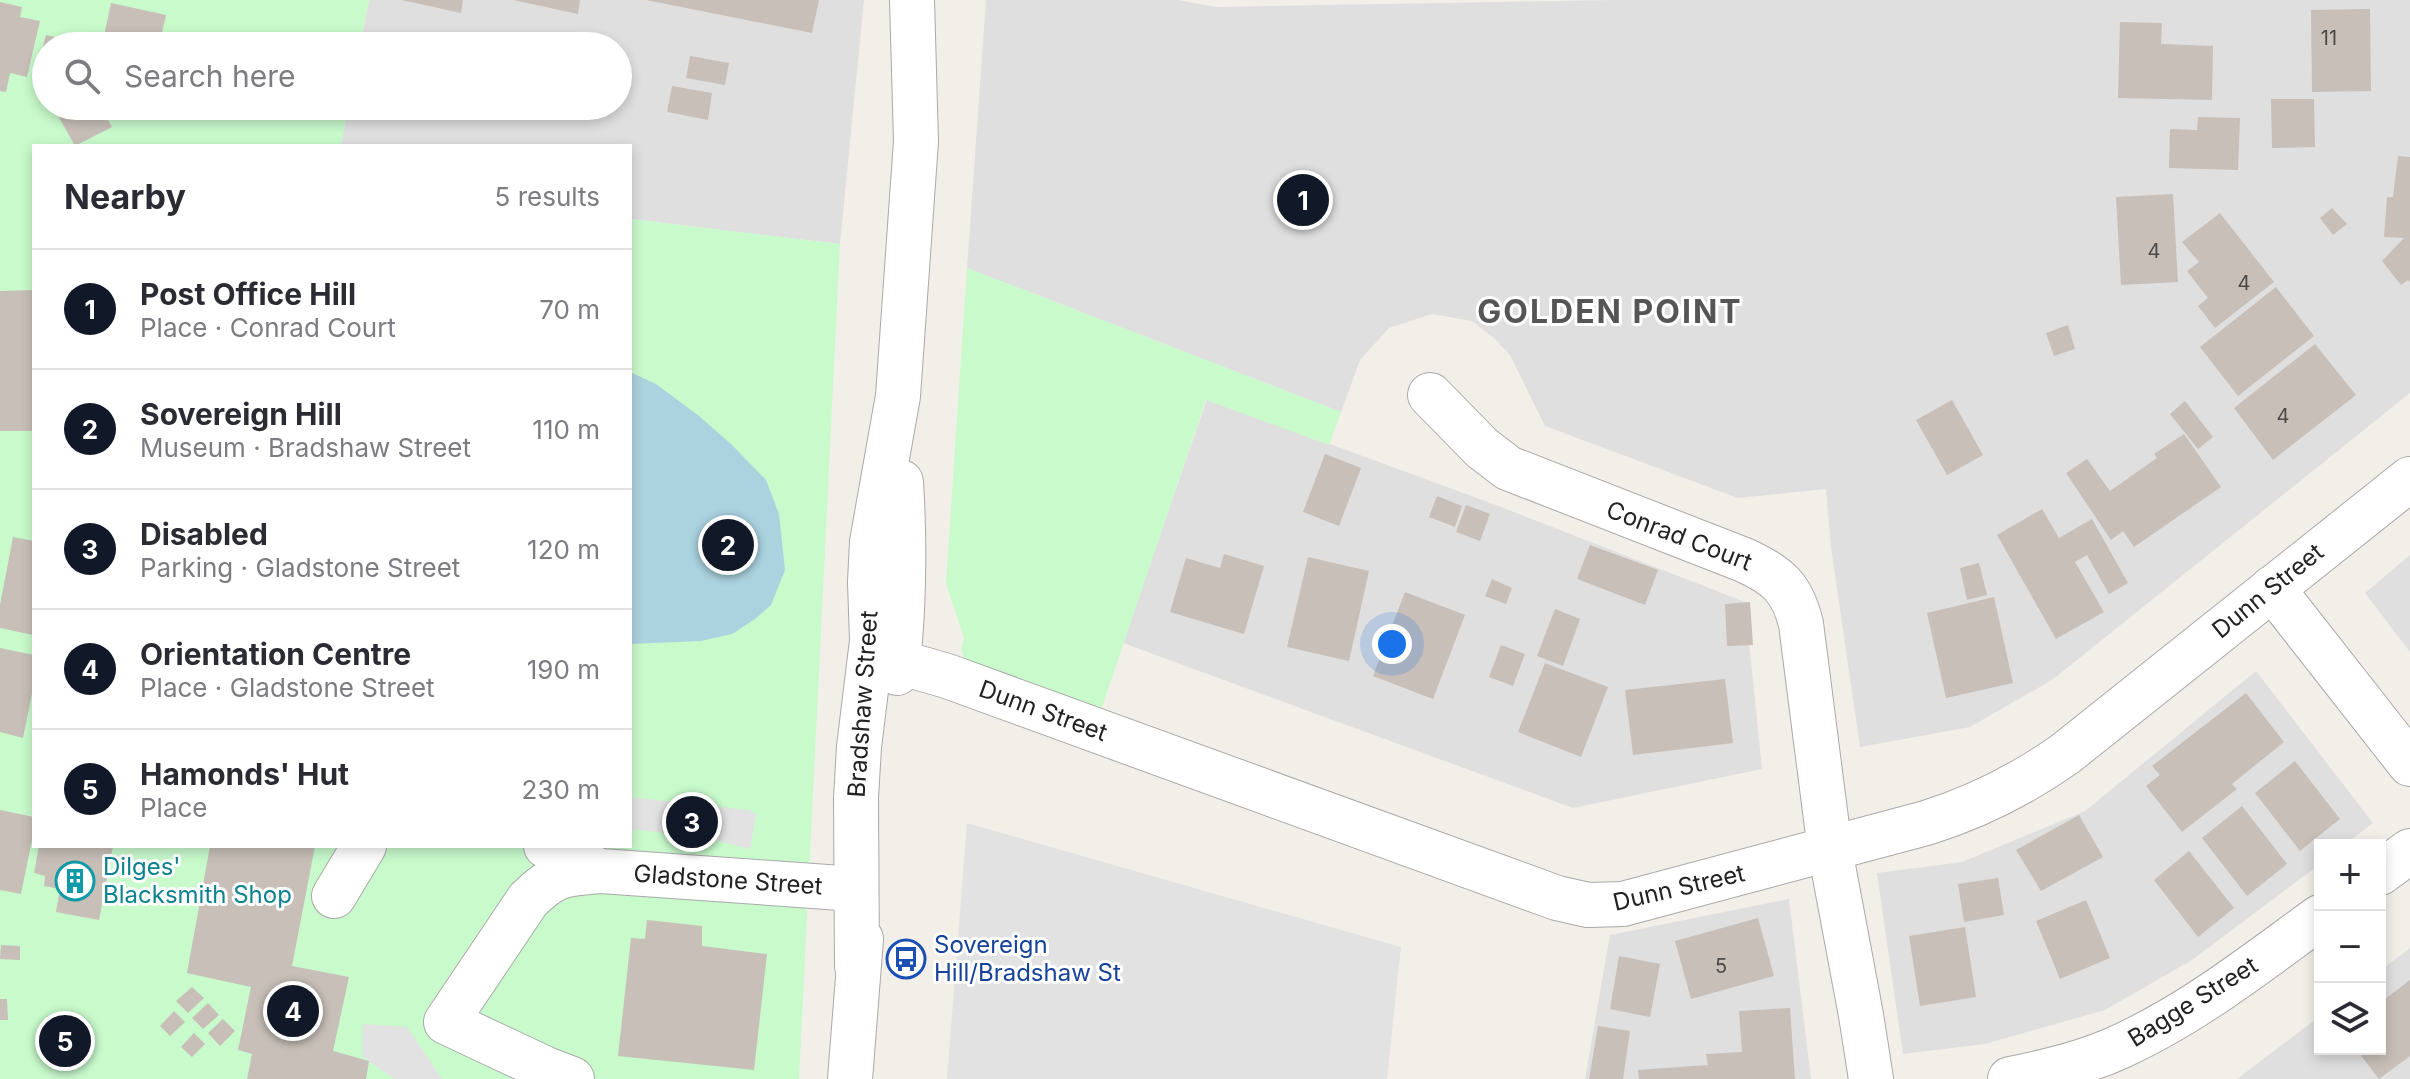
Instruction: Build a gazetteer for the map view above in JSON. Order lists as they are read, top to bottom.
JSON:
{
  "streets": {
    "street": [
      "Conrad Court",
      "Dunn Street",
      "Bradshaw Street",
      "Gladstone Street",
      "Bagge Street"
    ]
  },
  "crossings": [
    ["Conrad Court", "Dunn Street"],
    ["Dunn Street", "Bradshaw Street"],
    ["Bradshaw Street", "Gladstone Street"]
  ],
  "districts": ["GOLDEN POINT"],
  "places": {
    "building": ["Dilges' Blacksmith Shop"],
    "bus stop": ["Sovereign Hill/Bradshaw St"]
  },
  "house_numbers": [
    "11",
    "4",
    "4",
    "4",
    "5"
  ],
  "page": {
    "search": "Search here",
    "heading": ["Nearby", "5 results"],
    "pins": [
      "1",
      "2",
      "3",
      "4",
      "5"
    ],
    "list": [
      {
        "mark": "1",
        "name": "Post Office Hill",
        "note": "Place · Conrad Court",
        "value": "70 m"
      },
      {
        "mark": "2",
        "name": "Sovereign Hill",
        "note": "Museum · Bradshaw Street",
        "value": "110 m"
      },
      {
        "mark": "3",
        "name": "Disabled",
        "note": "Parking · Gladstone Street",
        "value": "120 m"
      },
      {
        "mark": "4",
        "name": "Orientation Centre",
        "note": "Place · Gladstone Street",
        "value": "190 m"
      },
      {
        "mark": "5",
        "name": "Hamonds' Hut",
        "note": "Place",
        "value": "230 m"
      }
    ],
    "map_buttons": ["+", "−"]
  }
}
